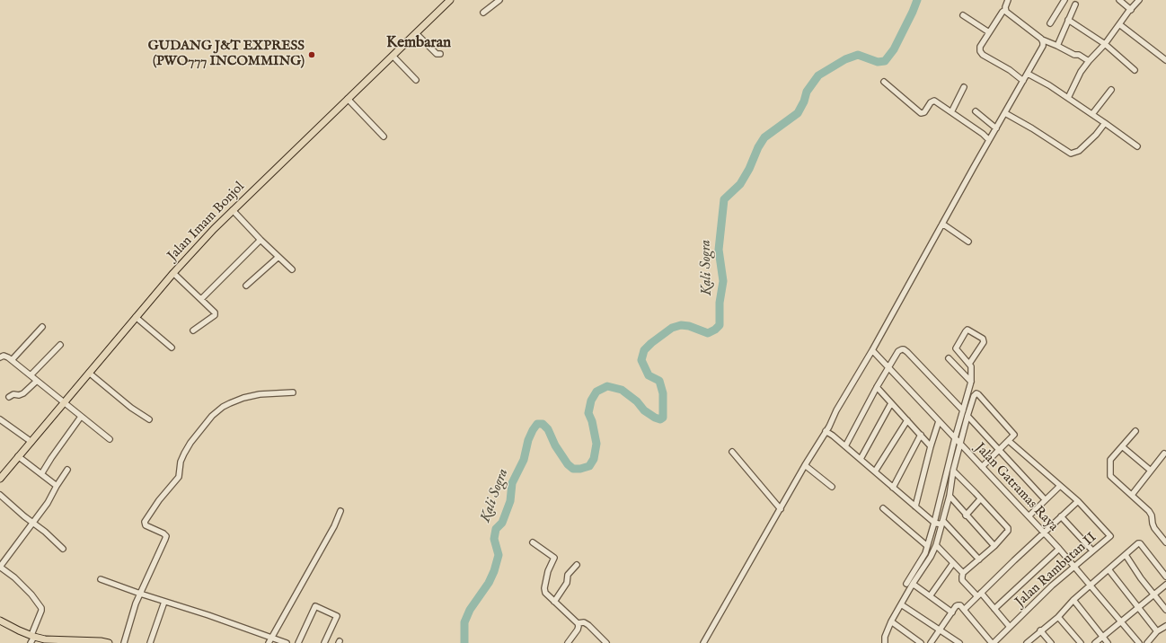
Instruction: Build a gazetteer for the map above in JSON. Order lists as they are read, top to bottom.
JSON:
{
  "streets": {
    "main road": ["Jalan Imam Bonjol"],
    "street": ["Jalan Gatramas Raya", "Jalan Rambutan II"]
  },
  "crossings": [
    ["Jalan Gatramas Raya", "Jalan Rambutan II"]
  ],
  "districts": ["Kembaran"],
  "water": ["Kali Sogra"],
  "places": ["GUDANG J&T EXPRESS (PWO777 INCOMMING)"]
}
